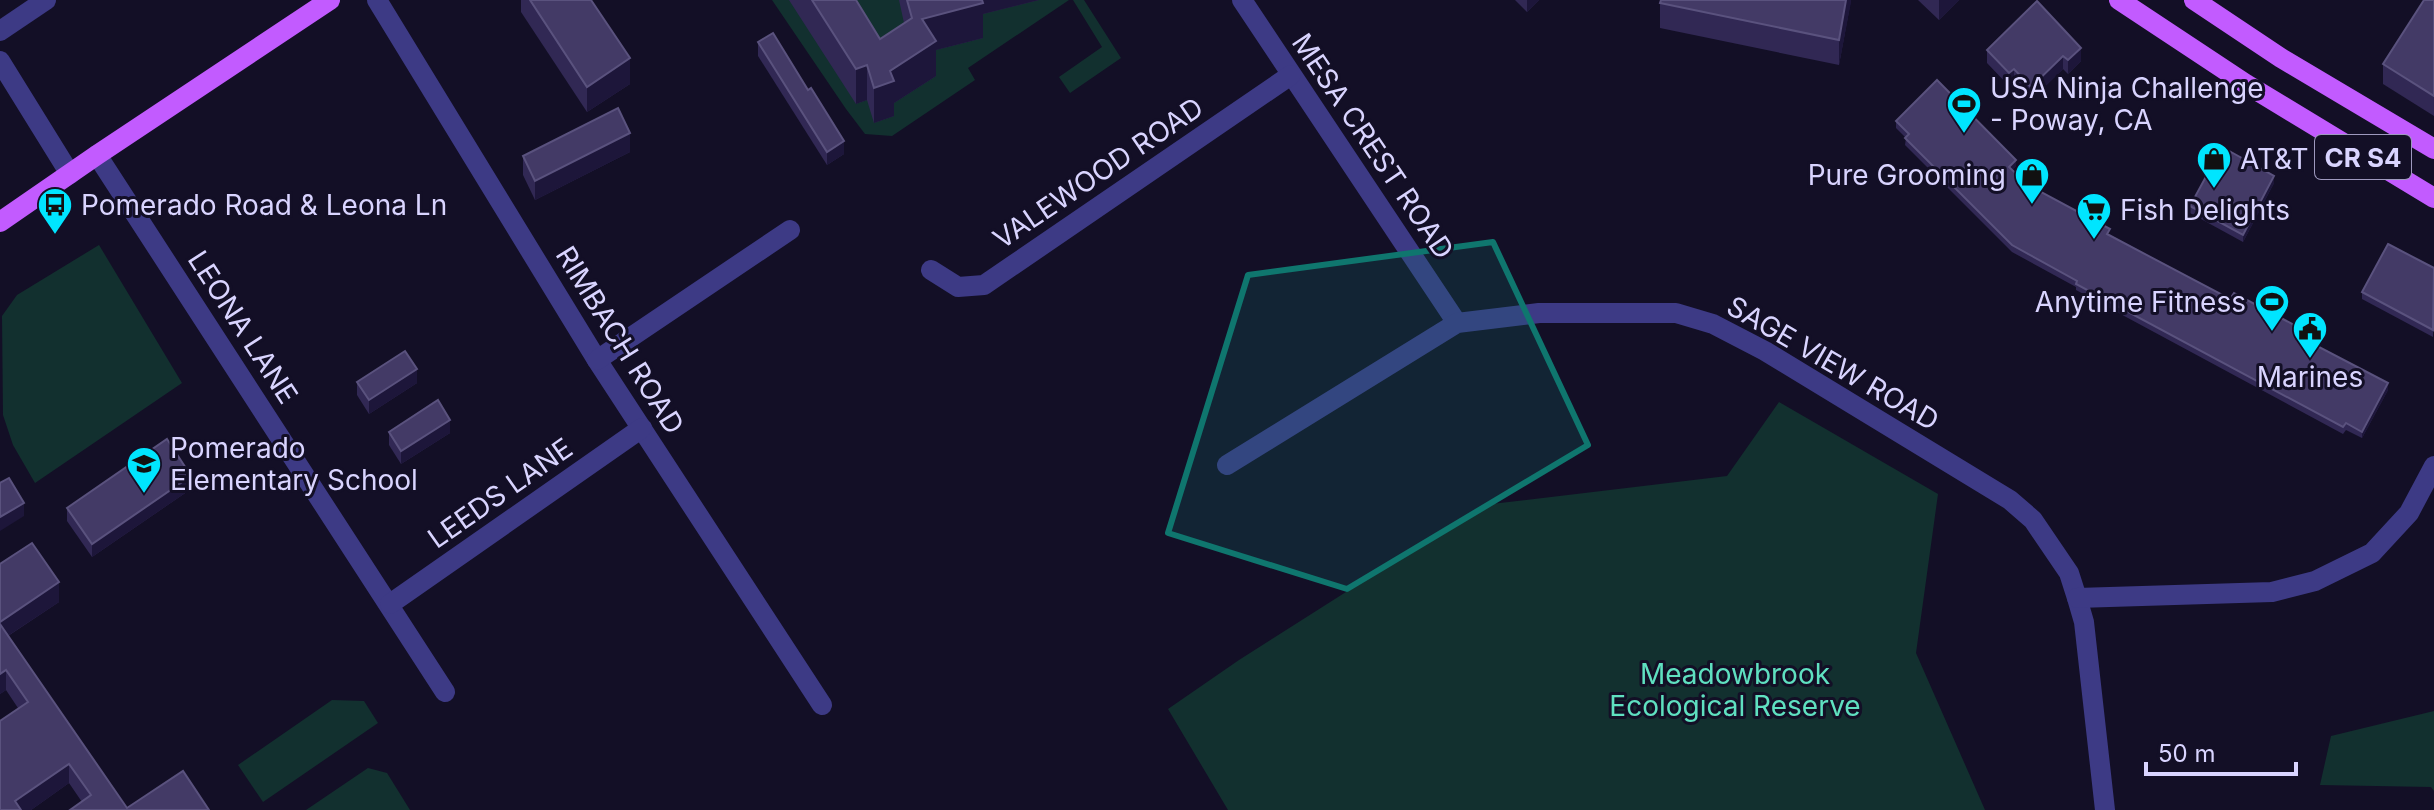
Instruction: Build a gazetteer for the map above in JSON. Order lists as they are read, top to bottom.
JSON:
{
  "streets": {
    "main road": ["CR S4"],
    "street": [
      "MESA CREST ROAD",
      "VALEWOOD ROAD",
      "LEONA LANE",
      "RIMBACH ROAD",
      "SAGE VIEW ROAD",
      "LEEDS LANE"
    ]
  },
  "crossings": [
    ["MESA CREST ROAD", "VALEWOOD ROAD"],
    ["MESA CREST ROAD", "SAGE VIEW ROAD"],
    ["LEONA LANE", "LEEDS LANE"],
    ["RIMBACH ROAD", "LEEDS LANE"]
  ],
  "parks": ["Meadowbrook Ecological Reserve"],
  "places": {
    "sports": ["USA Ninja Challenge - Poway, CA", "Anytime Fitness"],
    "shop": ["AT&T", "Pure Grooming"],
    "bus stop": ["Pomerado Road & Leona Ln"],
    "supermarket": ["Fish Delights"],
    "public building": ["Marines"],
    "school or university": ["Pomerado Elementary School"]
  },
  "scale_bar": "50 m"
}
